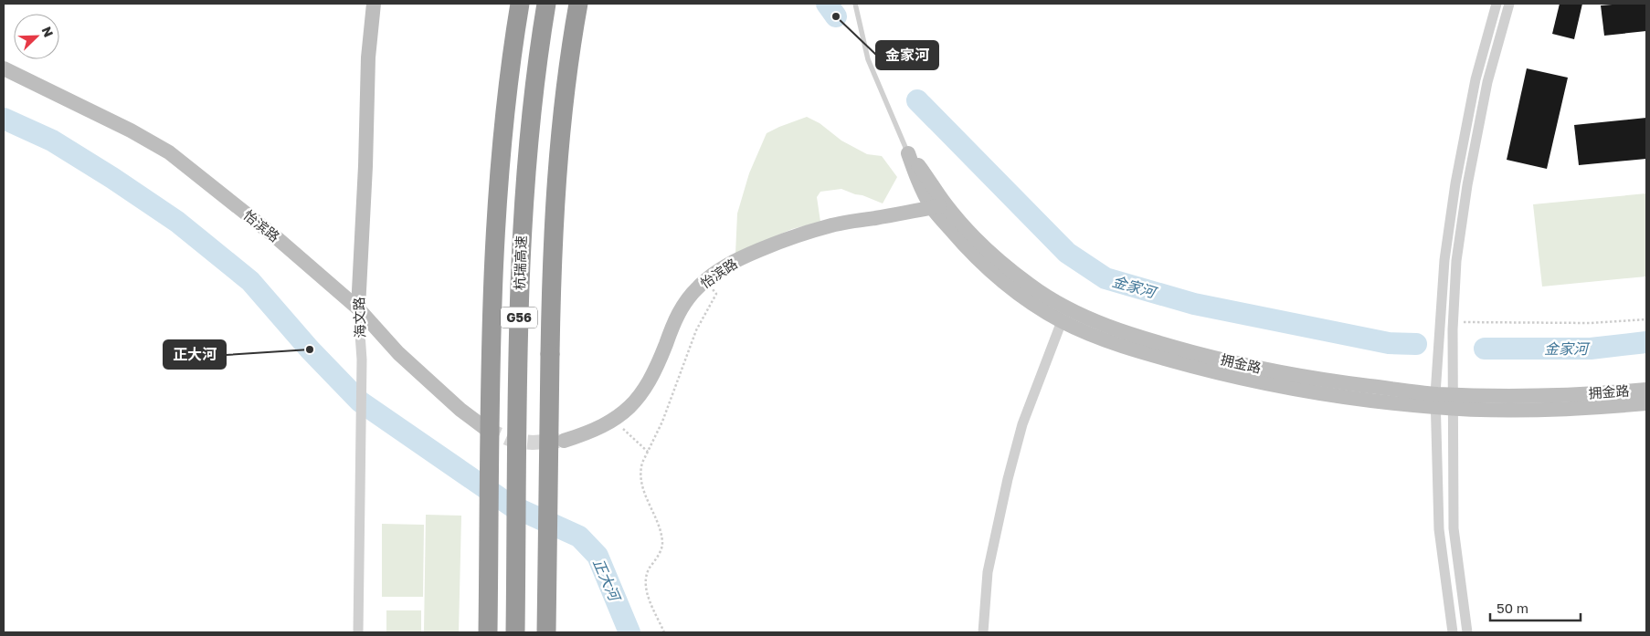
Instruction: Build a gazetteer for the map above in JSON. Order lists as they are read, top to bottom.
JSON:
{
  "streets": {
    "highway": ["杭瑞高速", "G56"],
    "street": ["怡滨路", "海文路", "拥金路"]
  },
  "crossings": [
    ["怡滨路", "海文路"]
  ],
  "water": ["金家河", "正大河"],
  "places": ["金家河", "正大河"],
  "scale_bar": "50 m",
  "north": "top right"
}
